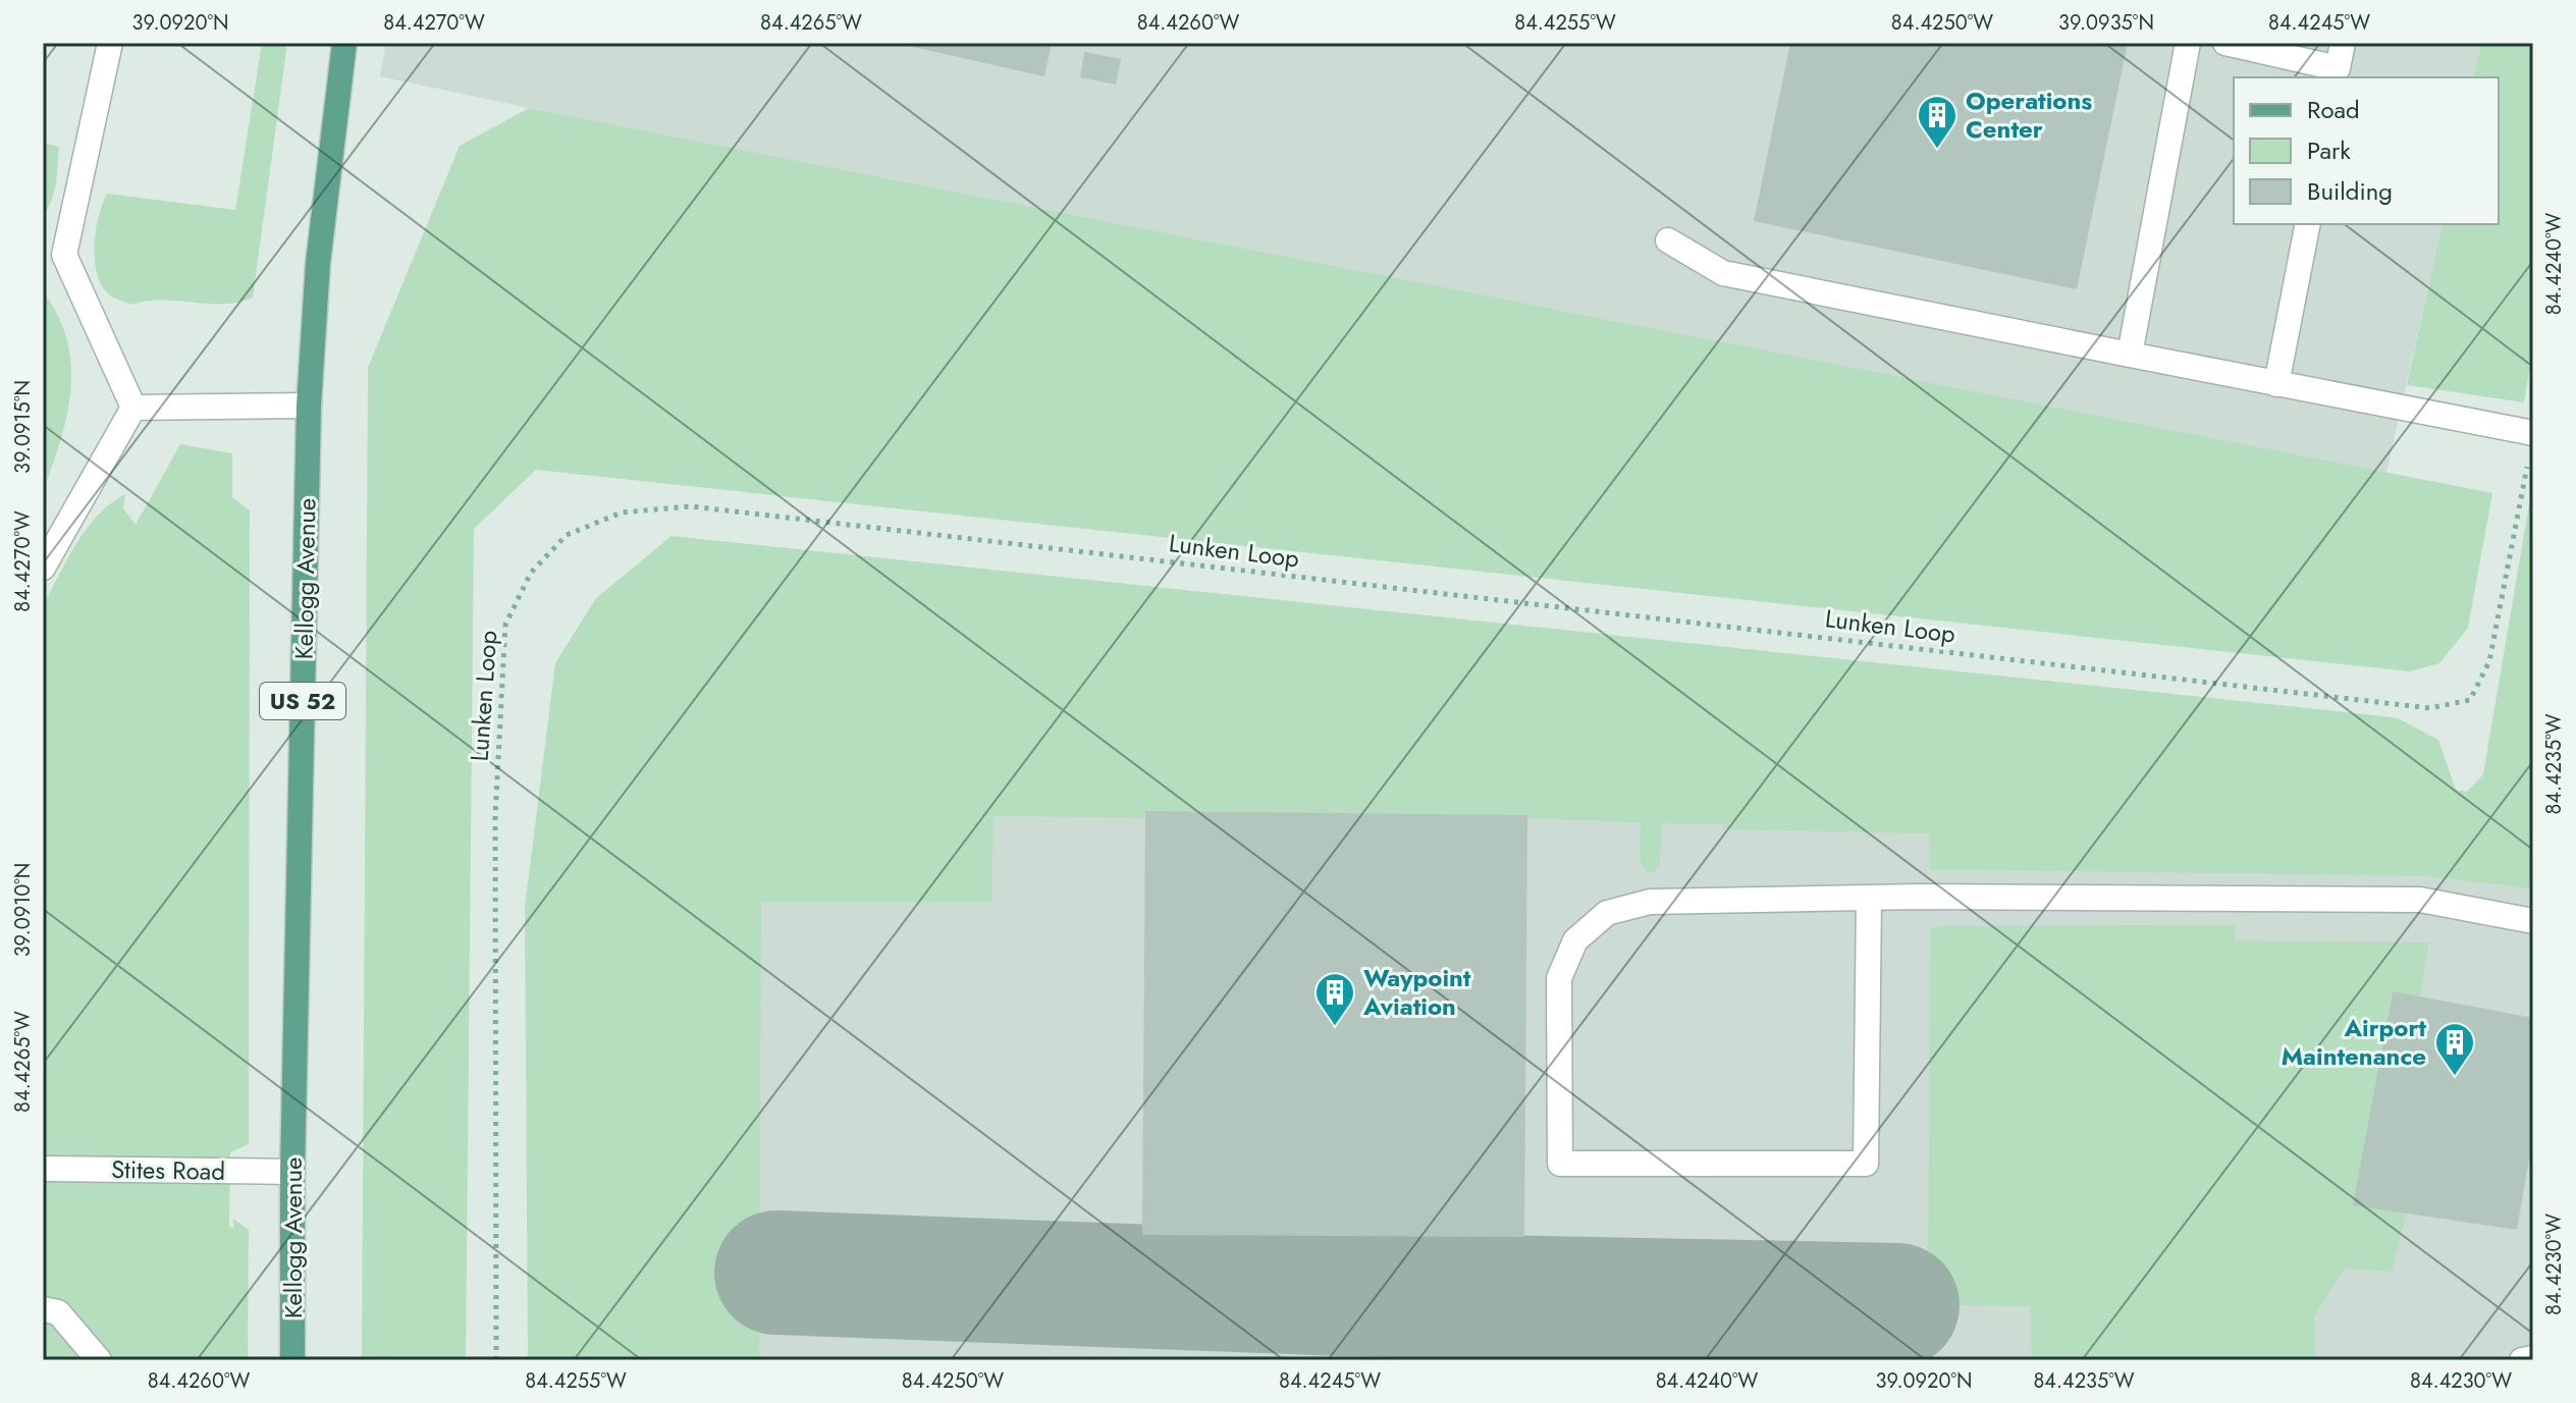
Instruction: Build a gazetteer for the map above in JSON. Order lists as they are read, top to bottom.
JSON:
{
  "streets": {
    "main road": ["Kellogg Avenue", "US 52"],
    "lane": ["Stites Road"],
    "path": ["Lunken Loop"]
  },
  "crossings": [
    ["Kellogg Avenue", "Stites Road"]
  ],
  "places": {
    "building": ["Operations Center", "Waypoint Aviation", "Airport Maintenance"]
  },
  "legend": ["Road", "Park", "Building"],
  "coordinates": [
    "39.0920°N",
    "84.4270°W",
    "84.4265°W",
    "84.4260°W",
    "84.4255°W",
    "84.4250°W",
    "39.0935°N",
    "84.4245°W",
    "84.4240°W",
    "39.0915°N",
    "84.4235°W",
    "39.0910°N",
    "84.4230°W"
  ]
}
